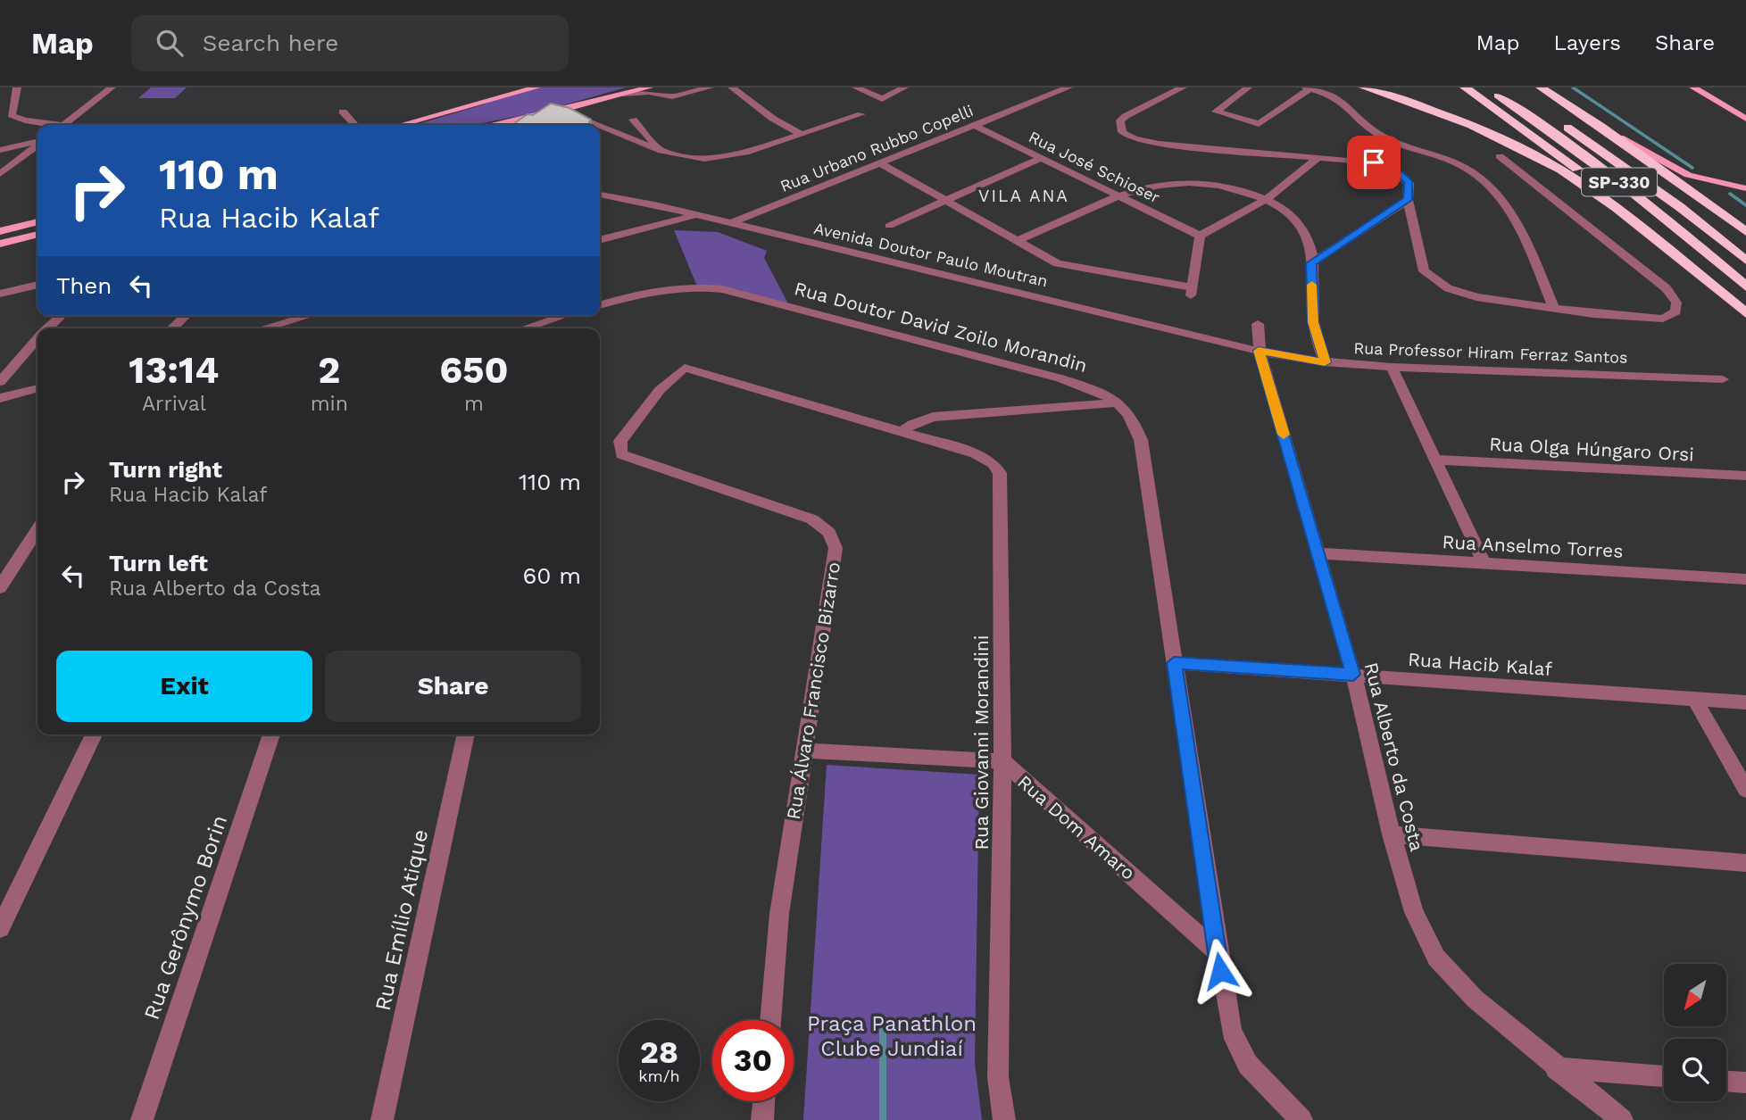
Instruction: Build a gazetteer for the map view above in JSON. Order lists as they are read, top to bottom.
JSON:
{
  "streets": {
    "highway": ["SP-330"],
    "street": [
      "Rua Urbano Rubbo Copelli",
      "Rua José Schioser",
      "Avenida Doutor Paulo Moutran",
      "Rua Doutor David Zoilo Morandin",
      "Rua Professor Hiram Ferraz Santos",
      "Rua Olga Húngaro Orsi",
      "Rua Anselmo Torres",
      "Rua Hacib Kalaf",
      "Rua Álvaro Francisco Bizarro",
      "Rua Giovanni Morandini",
      "Rua Alberto da Costa",
      "Rua Dom Amaro",
      "Rua Gerônymo Borin",
      "Rua Emílio Atique"
    ]
  },
  "crossings": [
    ["Rua Urbano Rubbo Copelli", "Rua José Schioser"],
    ["Rua Urbano Rubbo Copelli", "Avenida Doutor Paulo Moutran"],
    ["Avenida Doutor Paulo Moutran", "Rua Professor Hiram Ferraz Santos"],
    ["Avenida Doutor Paulo Moutran", "Rua Alberto da Costa"],
    ["Rua Doutor David Zoilo Morandin", "Rua Hacib Kalaf"],
    ["Rua Doutor David Zoilo Morandin", "Rua Dom Amaro"],
    ["Rua Professor Hiram Ferraz Santos", "Rua Alberto da Costa"],
    ["Rua Anselmo Torres", "Rua Alberto da Costa"],
    ["Rua Hacib Kalaf", "Rua Alberto da Costa"],
    ["Rua Álvaro Francisco Bizarro", "Rua Giovanni Morandini"],
    ["Rua Álvaro Francisco Bizarro", "Rua Dom Amaro"],
    ["Rua Giovanni Morandini", "Rua Dom Amaro"]
  ],
  "districts": ["VILA ANA"],
  "parks": ["Praça Panathlon Clube Jundiaí"],
  "north": "bottom left",
  "page": {
    "header": "Map",
    "search": "Search here",
    "nav": ["Map", "Layers", "Share"],
    "turn": ["110 m", "Rua Hacib Kalaf"],
    "then": "Then",
    "eta": [
      "13:14",
      "Arrival",
      "2",
      "min",
      "650",
      "m"
    ],
    "list": [
      {
        "name": "Turn right",
        "note": "Rua Hacib Kalaf",
        "value": "110 m"
      },
      {
        "name": "Turn left",
        "note": "Rua Alberto da Costa",
        "value": "60 m"
      }
    ],
    "buttons": ["Exit", "Share"],
    "speed": "28 km/h",
    "limit": "30"
  }
}
